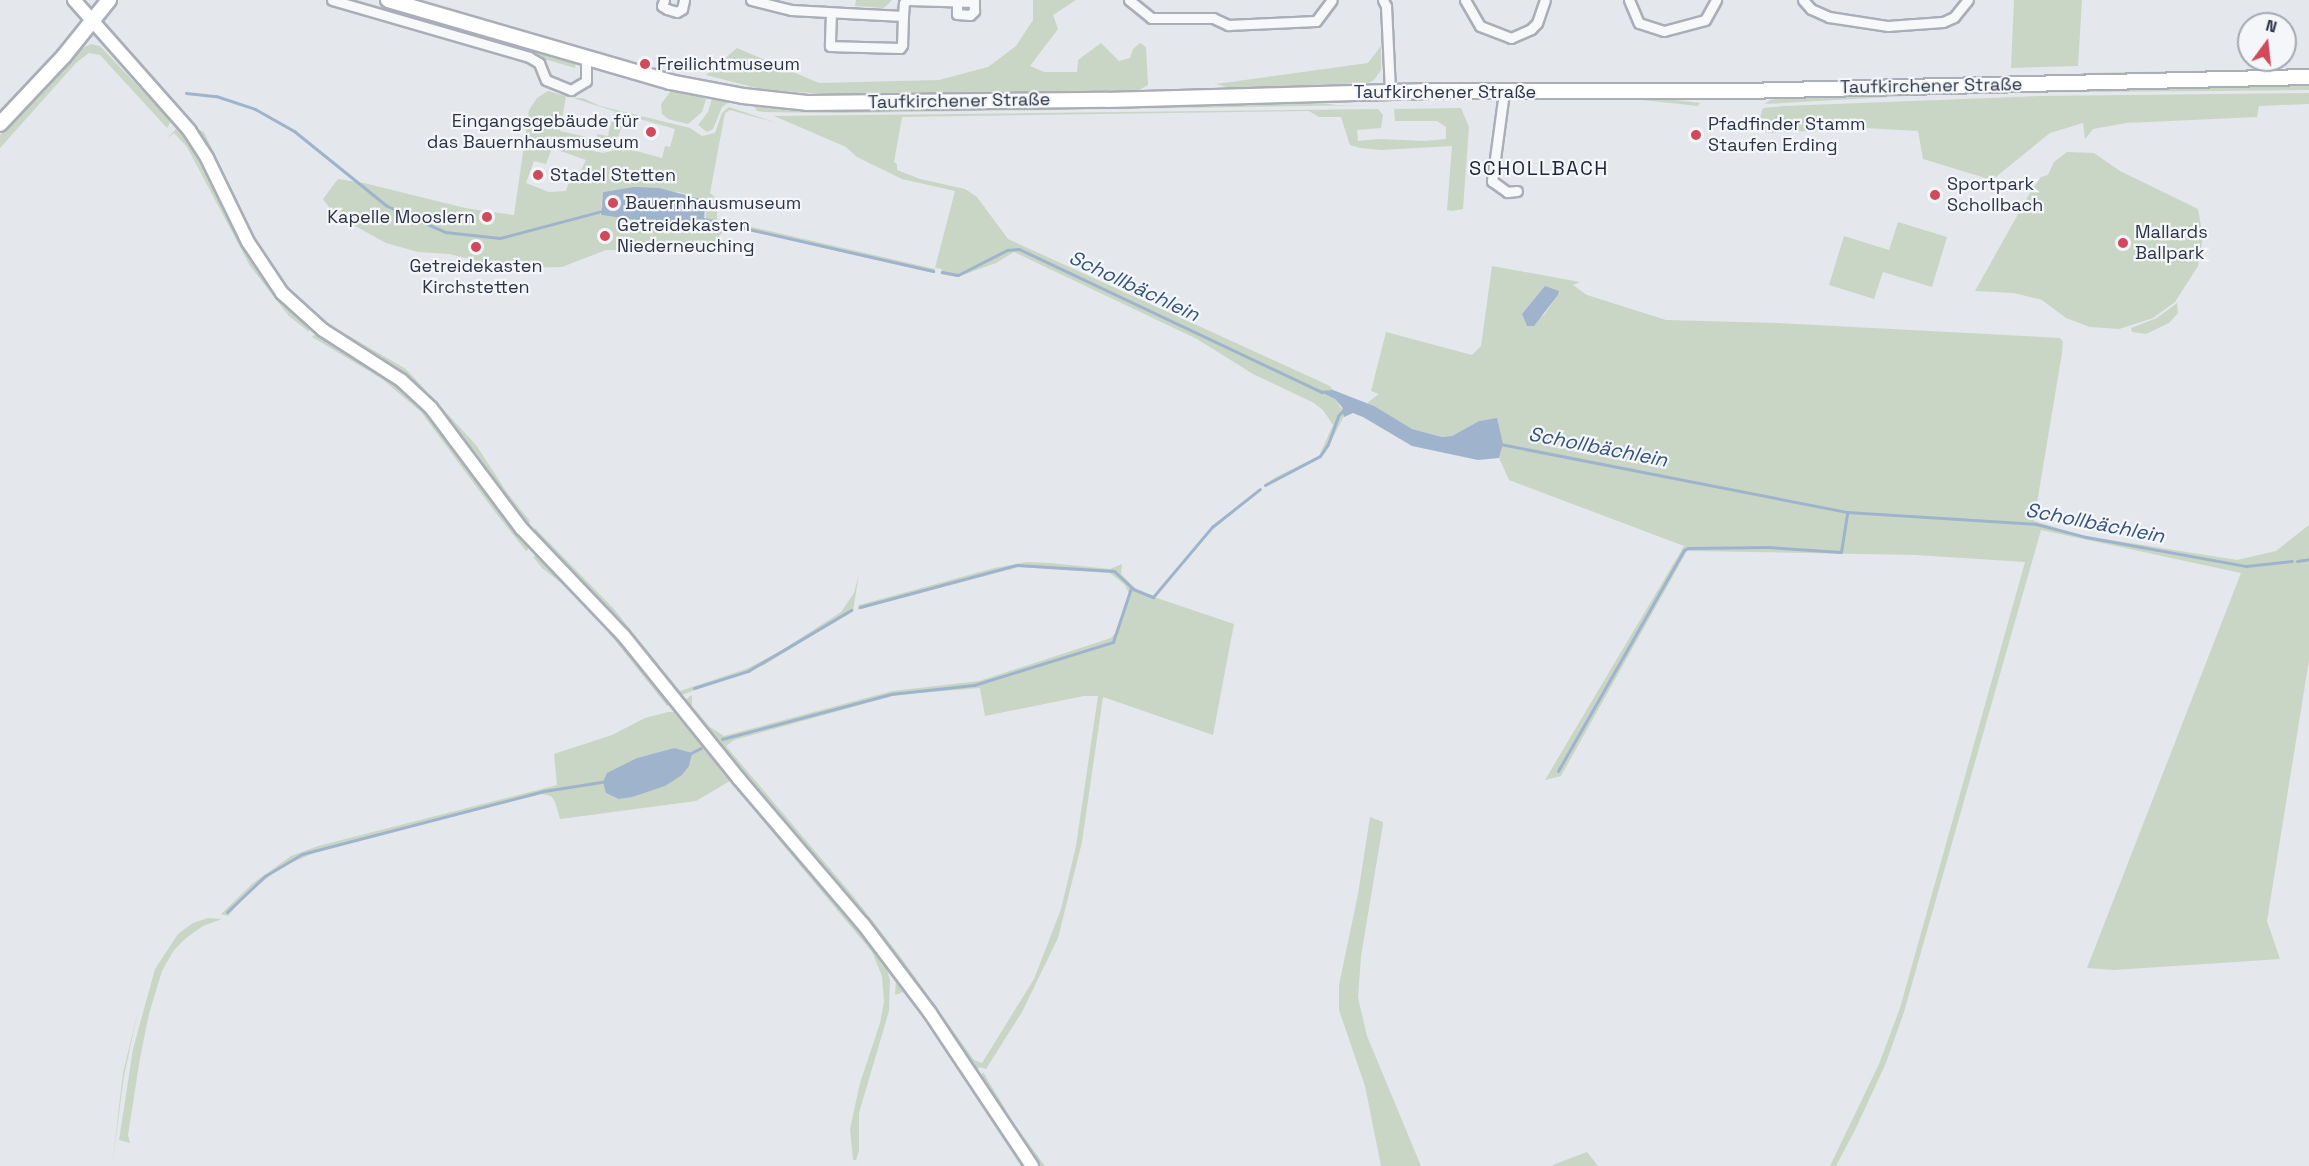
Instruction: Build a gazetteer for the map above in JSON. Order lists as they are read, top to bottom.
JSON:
{
  "streets": {
    "main road": ["Taufkirchener Straße"]
  },
  "districts": ["SCHOLLBACH"],
  "water": ["Schollbächlein"],
  "places": [
    "Freilichtmuseum",
    "Eingangsgebäude für das Bauernhausmuseum",
    "Pfadfinder Stamm Staufen Erding",
    "Stadel Stetten",
    "Sportpark Schollbach",
    "Bauernhausmuseum",
    "Kapelle Mooslern",
    "Getreidekasten Niederneuching",
    "Mallards Ballpark",
    "Getreidekasten Kirchstetten"
  ],
  "north": "top"
}
